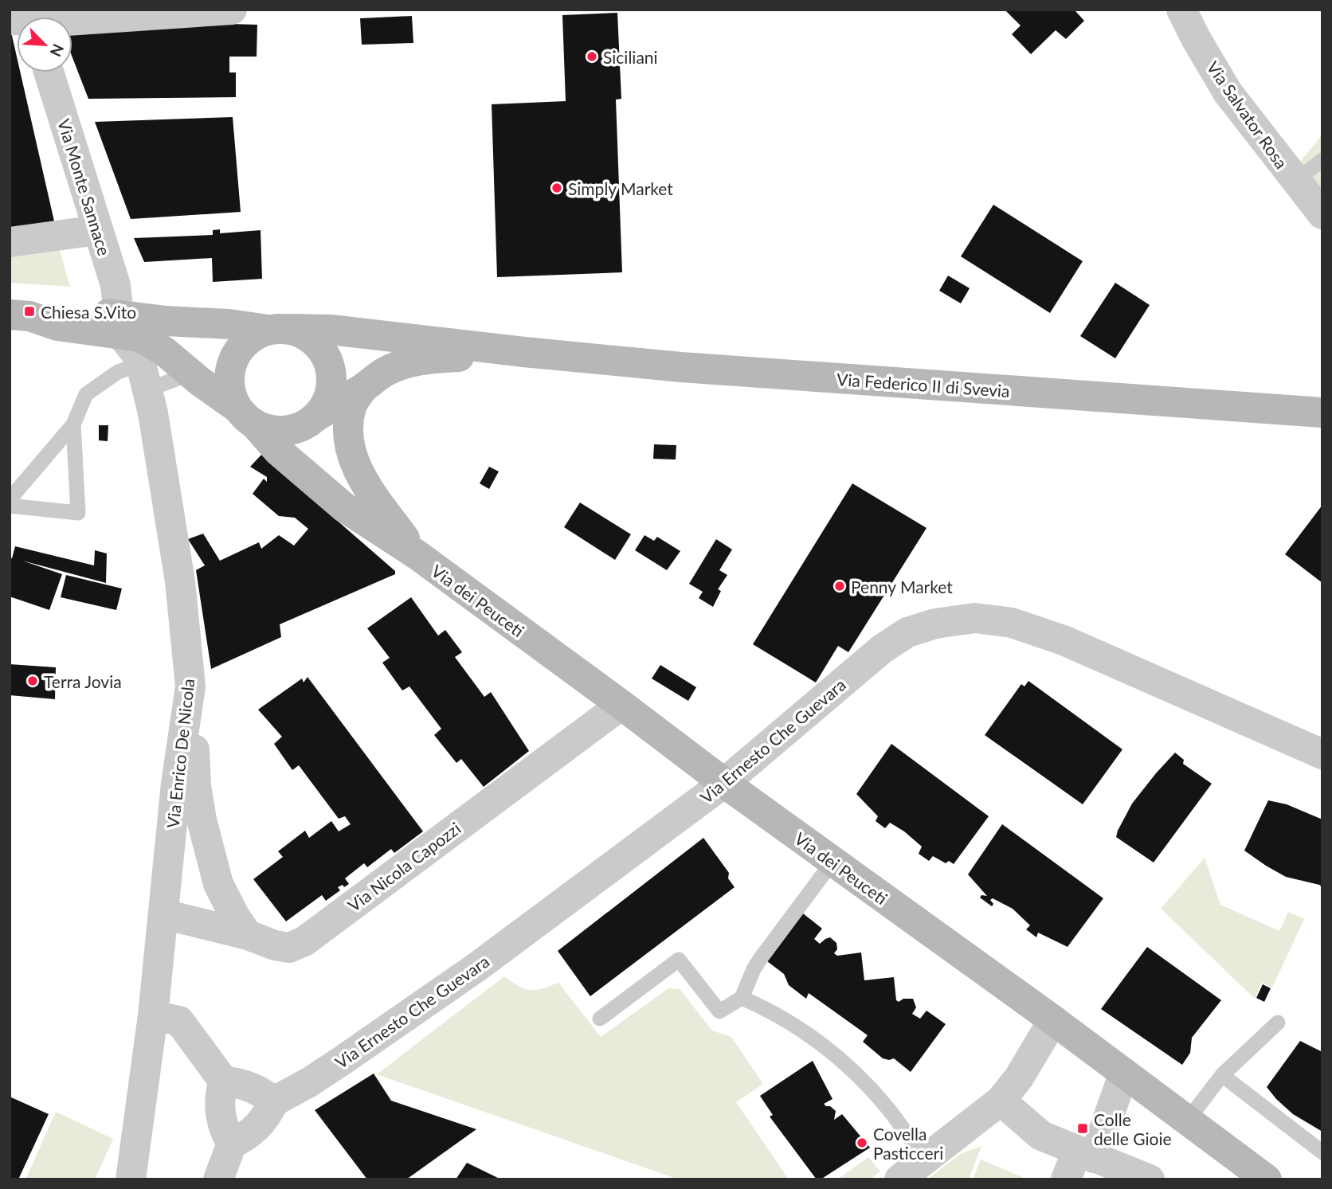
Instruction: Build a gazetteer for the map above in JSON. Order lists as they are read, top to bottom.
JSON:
{
  "streets": {
    "main road": ["Via Federico II di Svevia", "Via dei Peuceti"],
    "street": [
      "Via Salvator Rosa",
      "Via Monte Sannace",
      "Via Ernesto Che Guevara",
      "Via Enrico De Nicola",
      "Via Nicola Capozzi"
    ]
  },
  "crossings": [
    ["Via dei Peuceti", "Via Ernesto Che Guevara"],
    ["Via dei Peuceti", "Via Nicola Capozzi"],
    ["Via Enrico De Nicola", "Via Nicola Capozzi"]
  ],
  "places": {
    "other": [
      "Siciliani",
      "Simply Market",
      "Penny Market",
      "Terra Jovia",
      "Covella Pasticceri"
    ],
    "transit": ["Chiesa S.Vito", "Colle delle Gioie"]
  },
  "north": "bottom right"
}
